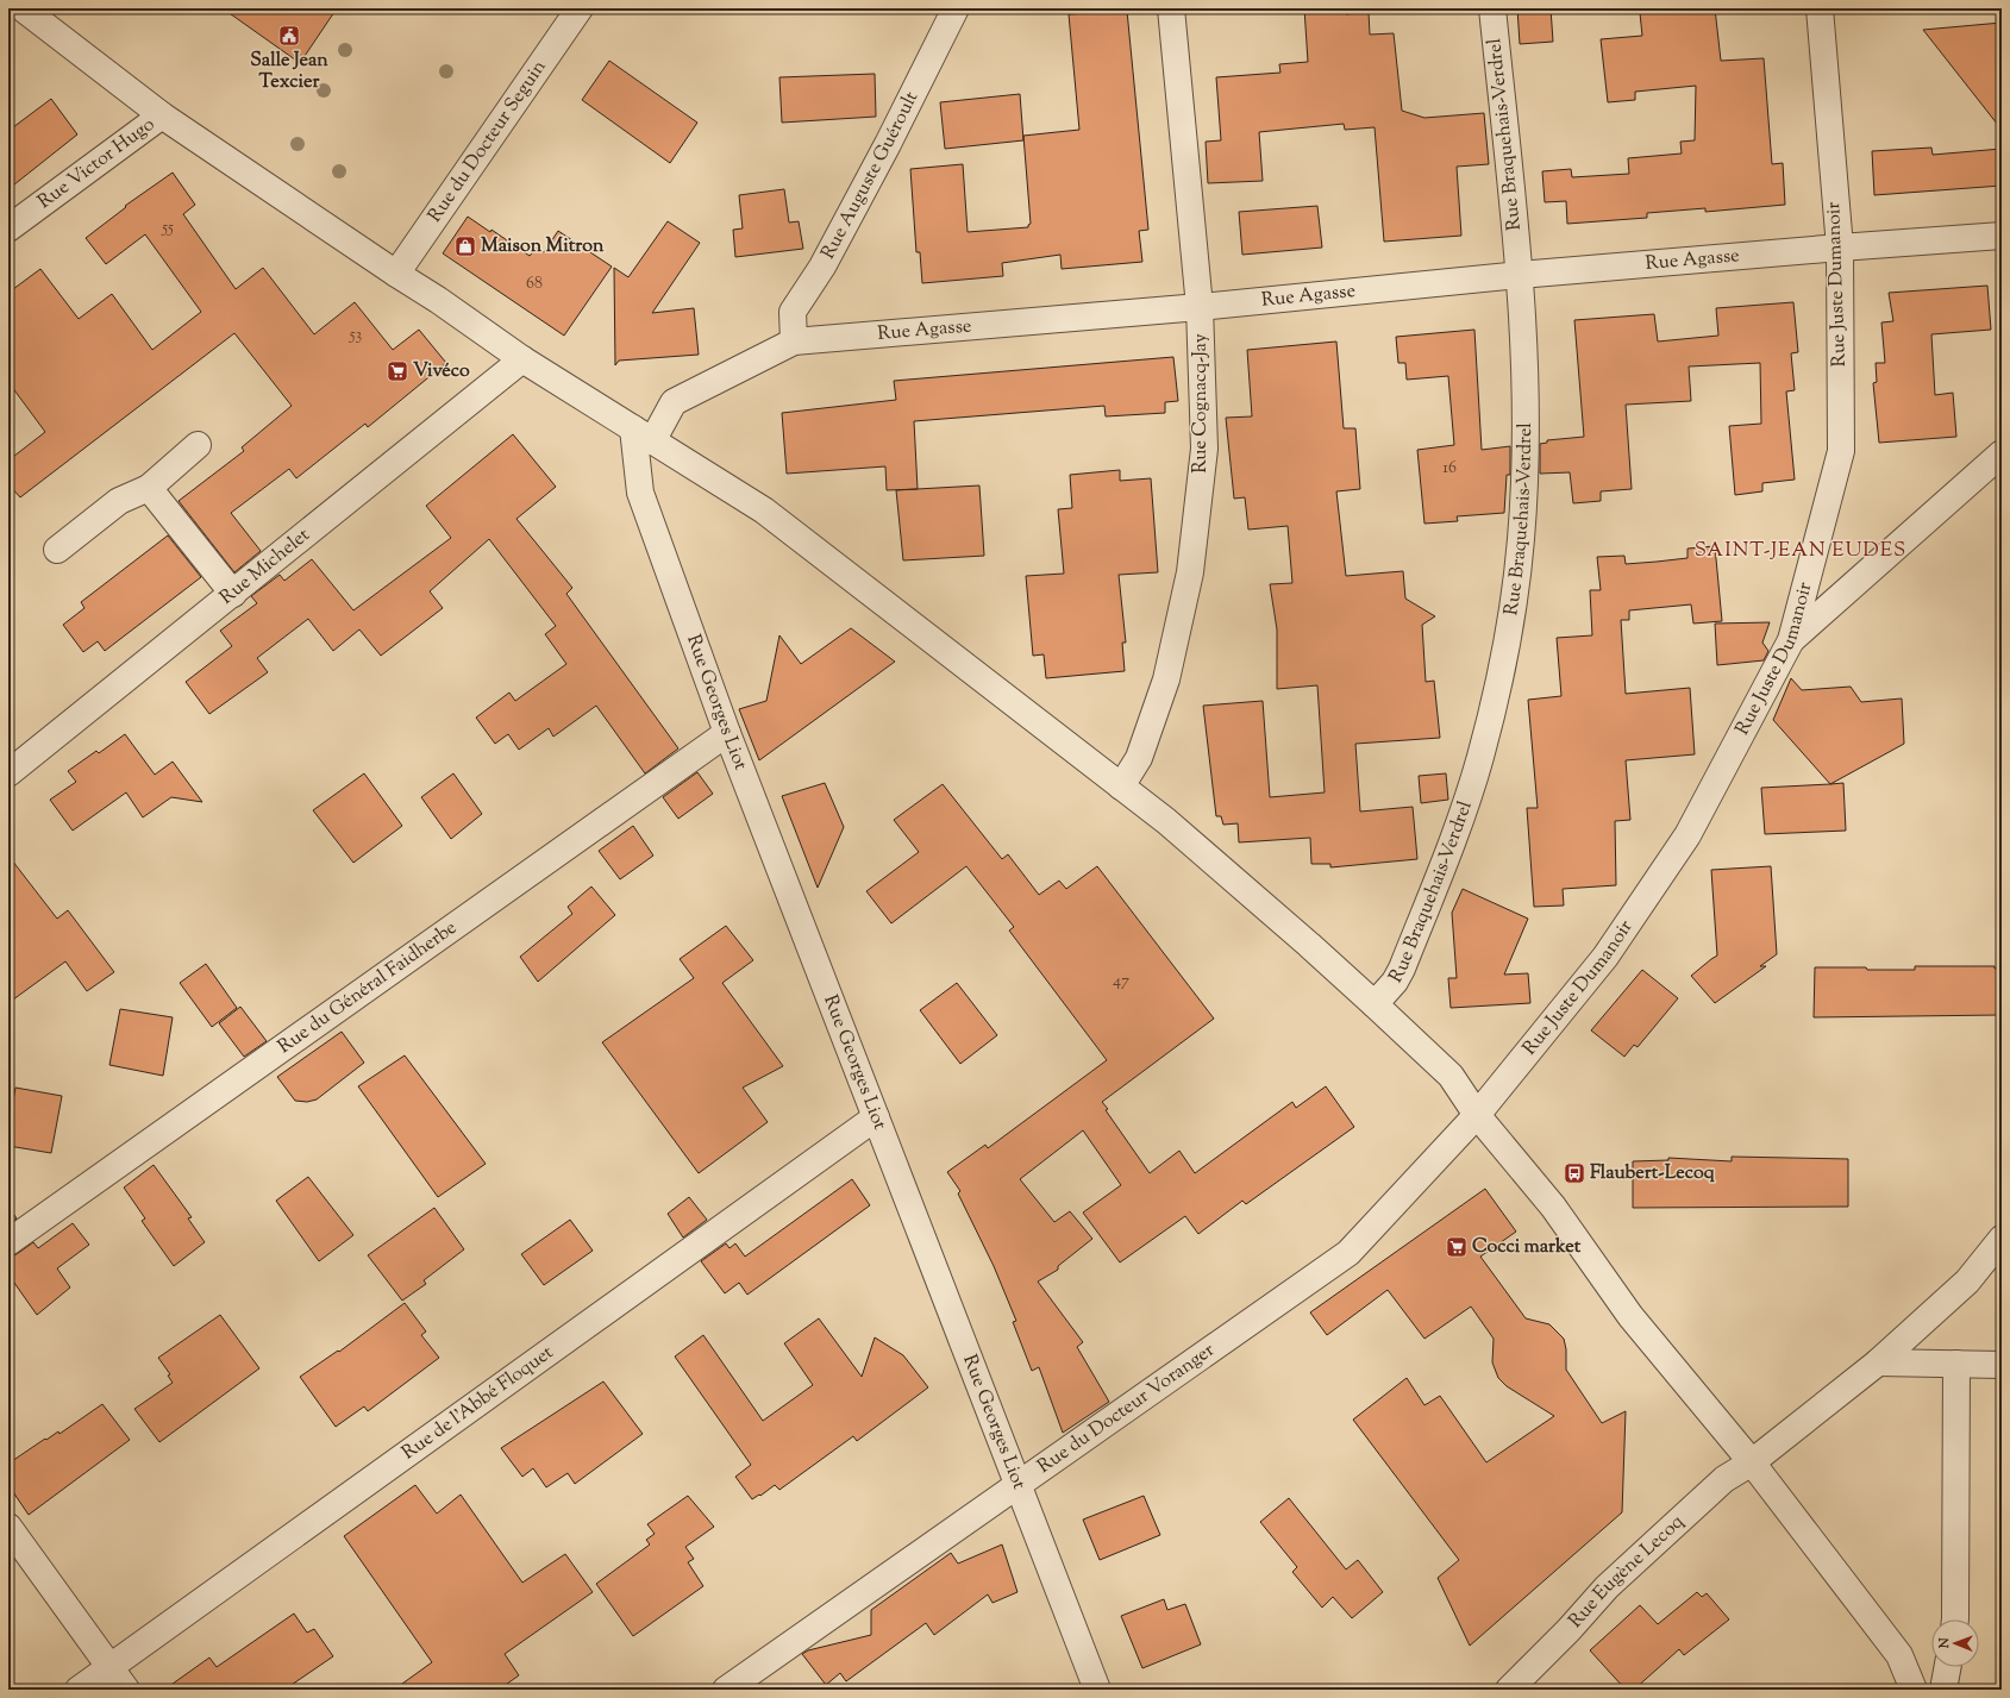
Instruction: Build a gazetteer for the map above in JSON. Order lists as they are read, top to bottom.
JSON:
{
  "streets": {
    "street": [
      "Rue Braquehais-Verdrel",
      "Rue du Docteur Seguin",
      "Rue Victor Hugo",
      "Rue Auguste Guéroult",
      "Rue Agasse",
      "Rue Juste Dumanoir",
      "Rue Cognacq-Jay",
      "Rue Michelet",
      "Rue Georges Liot",
      "Rue du Général Faidherbe",
      "Rue de l'Abbé Floquet",
      "Rue du Docteur Voranger",
      "Rue Eugène Lecoq"
    ]
  },
  "crossings": [
    ["Rue Braquehais-Verdrel", "Rue Agasse"],
    ["Rue Auguste Guéroult", "Rue Agasse"],
    ["Rue Agasse", "Rue Juste Dumanoir"],
    ["Rue Agasse", "Rue Cognacq-Jay"],
    ["Rue Agasse", "Rue Georges Liot"],
    ["Rue Juste Dumanoir", "Rue du Docteur Voranger"],
    ["Rue Georges Liot", "Rue du Général Faidherbe"],
    ["Rue Georges Liot", "Rue de l'Abbé Floquet"],
    ["Rue Georges Liot", "Rue du Docteur Voranger"]
  ],
  "districts": ["SAINT-JEAN EUDES"],
  "places": {
    "public building": ["Salle Jean Texcier"],
    "shop": ["Maison Mitron"],
    "supermarket": ["Vivéco", "Cocci market"],
    "bus stop": ["Flaubert-Lecoq"]
  },
  "house_numbers": [
    "55",
    "68",
    "53",
    "16",
    "47"
  ],
  "north": "left"
}
